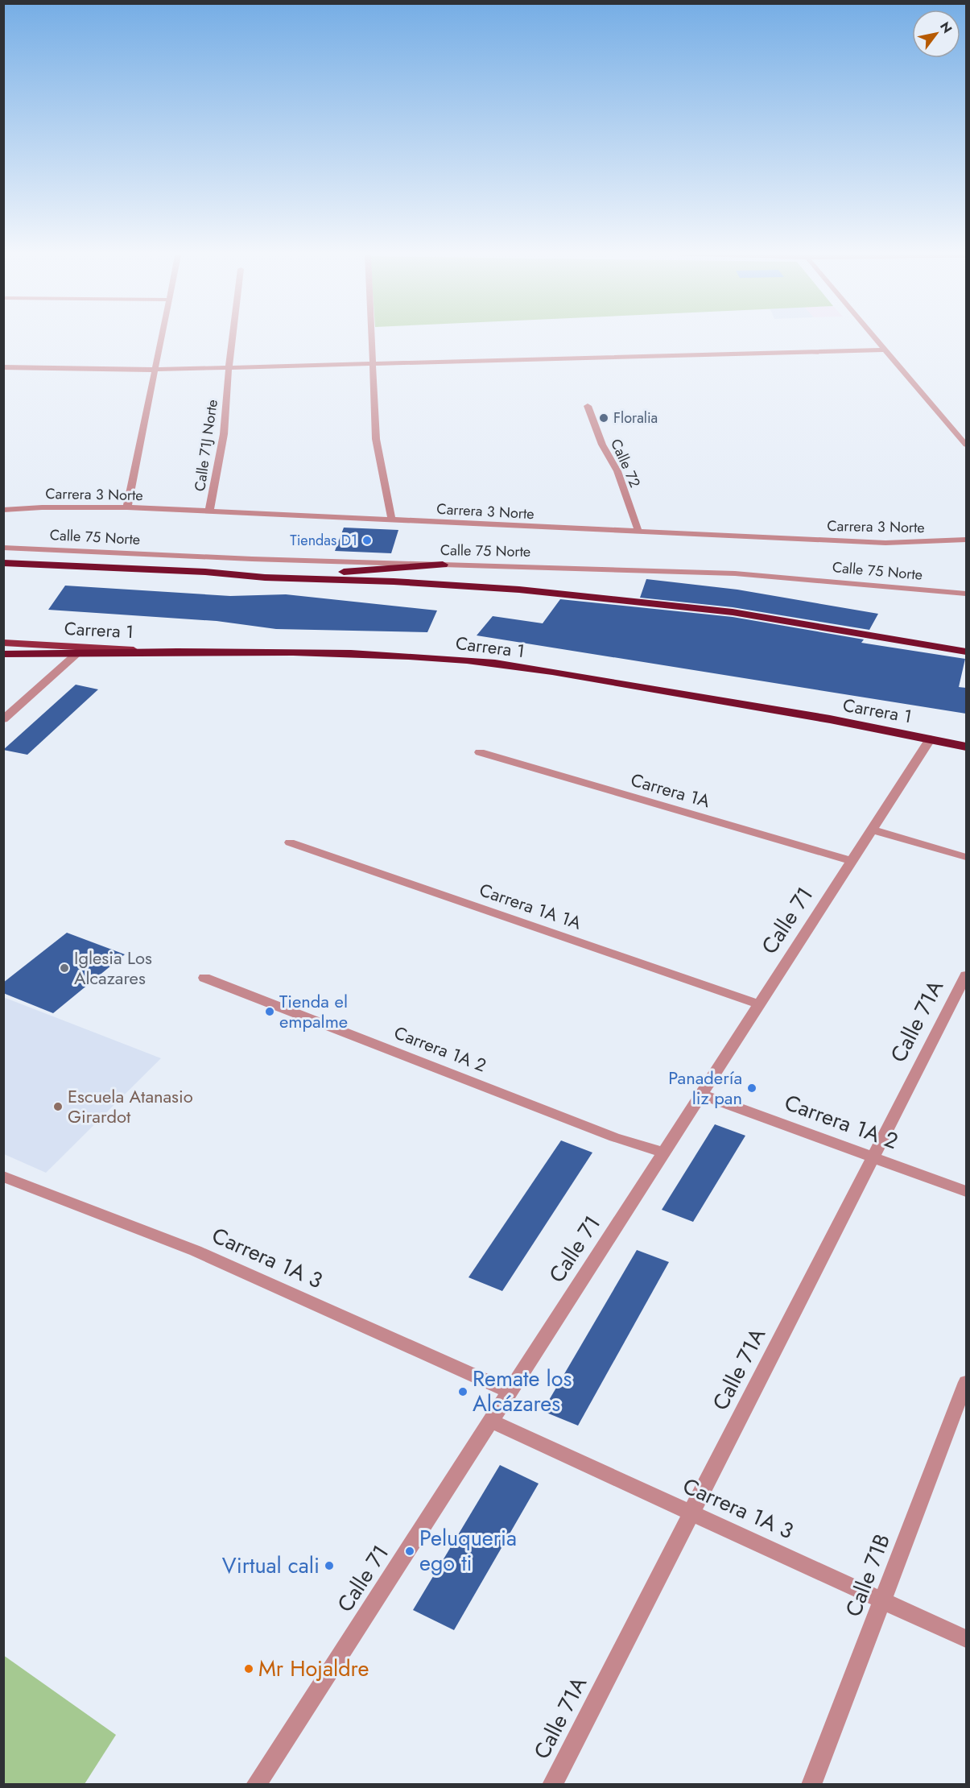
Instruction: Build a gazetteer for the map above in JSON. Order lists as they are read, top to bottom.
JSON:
{
  "streets": {
    "highway": ["Carrera 1"],
    "street": [
      "Calle 71J Norte",
      "Calle 72",
      "Carrera 3 Norte",
      "Calle 75 Norte",
      "Carrera 1A",
      "Carrera 1A 1A",
      "Calle 71",
      "Calle 71A",
      "Carrera 1A 2",
      "Carrera 1A 3",
      "Calle 71B"
    ]
  },
  "crossings": [
    ["Calle 71J Norte", "Carrera 3 Norte"],
    ["Calle 72", "Carrera 3 Norte"],
    ["Carrera 1", "Calle 71"],
    ["Carrera 1A", "Calle 71"],
    ["Carrera 1A 1A", "Calle 71"],
    ["Calle 71", "Carrera 1A 2"],
    ["Calle 71", "Carrera 1A 3"],
    ["Calle 71A", "Carrera 1A 2"],
    ["Calle 71A", "Carrera 1A 3"],
    ["Carrera 1A 3", "Calle 71B"]
  ],
  "places": [
    "Floralia",
    "Tiendas D1",
    "Iglesia Los Alcazares",
    "Tienda el empalme",
    "Panadería liz pan",
    "Escuela Atanasio Girardot",
    "Remate los Alcázares",
    "Peluqueria ego ti",
    "Virtual cali",
    "Mr Hojaldre"
  ],
  "north": "top right"
}
